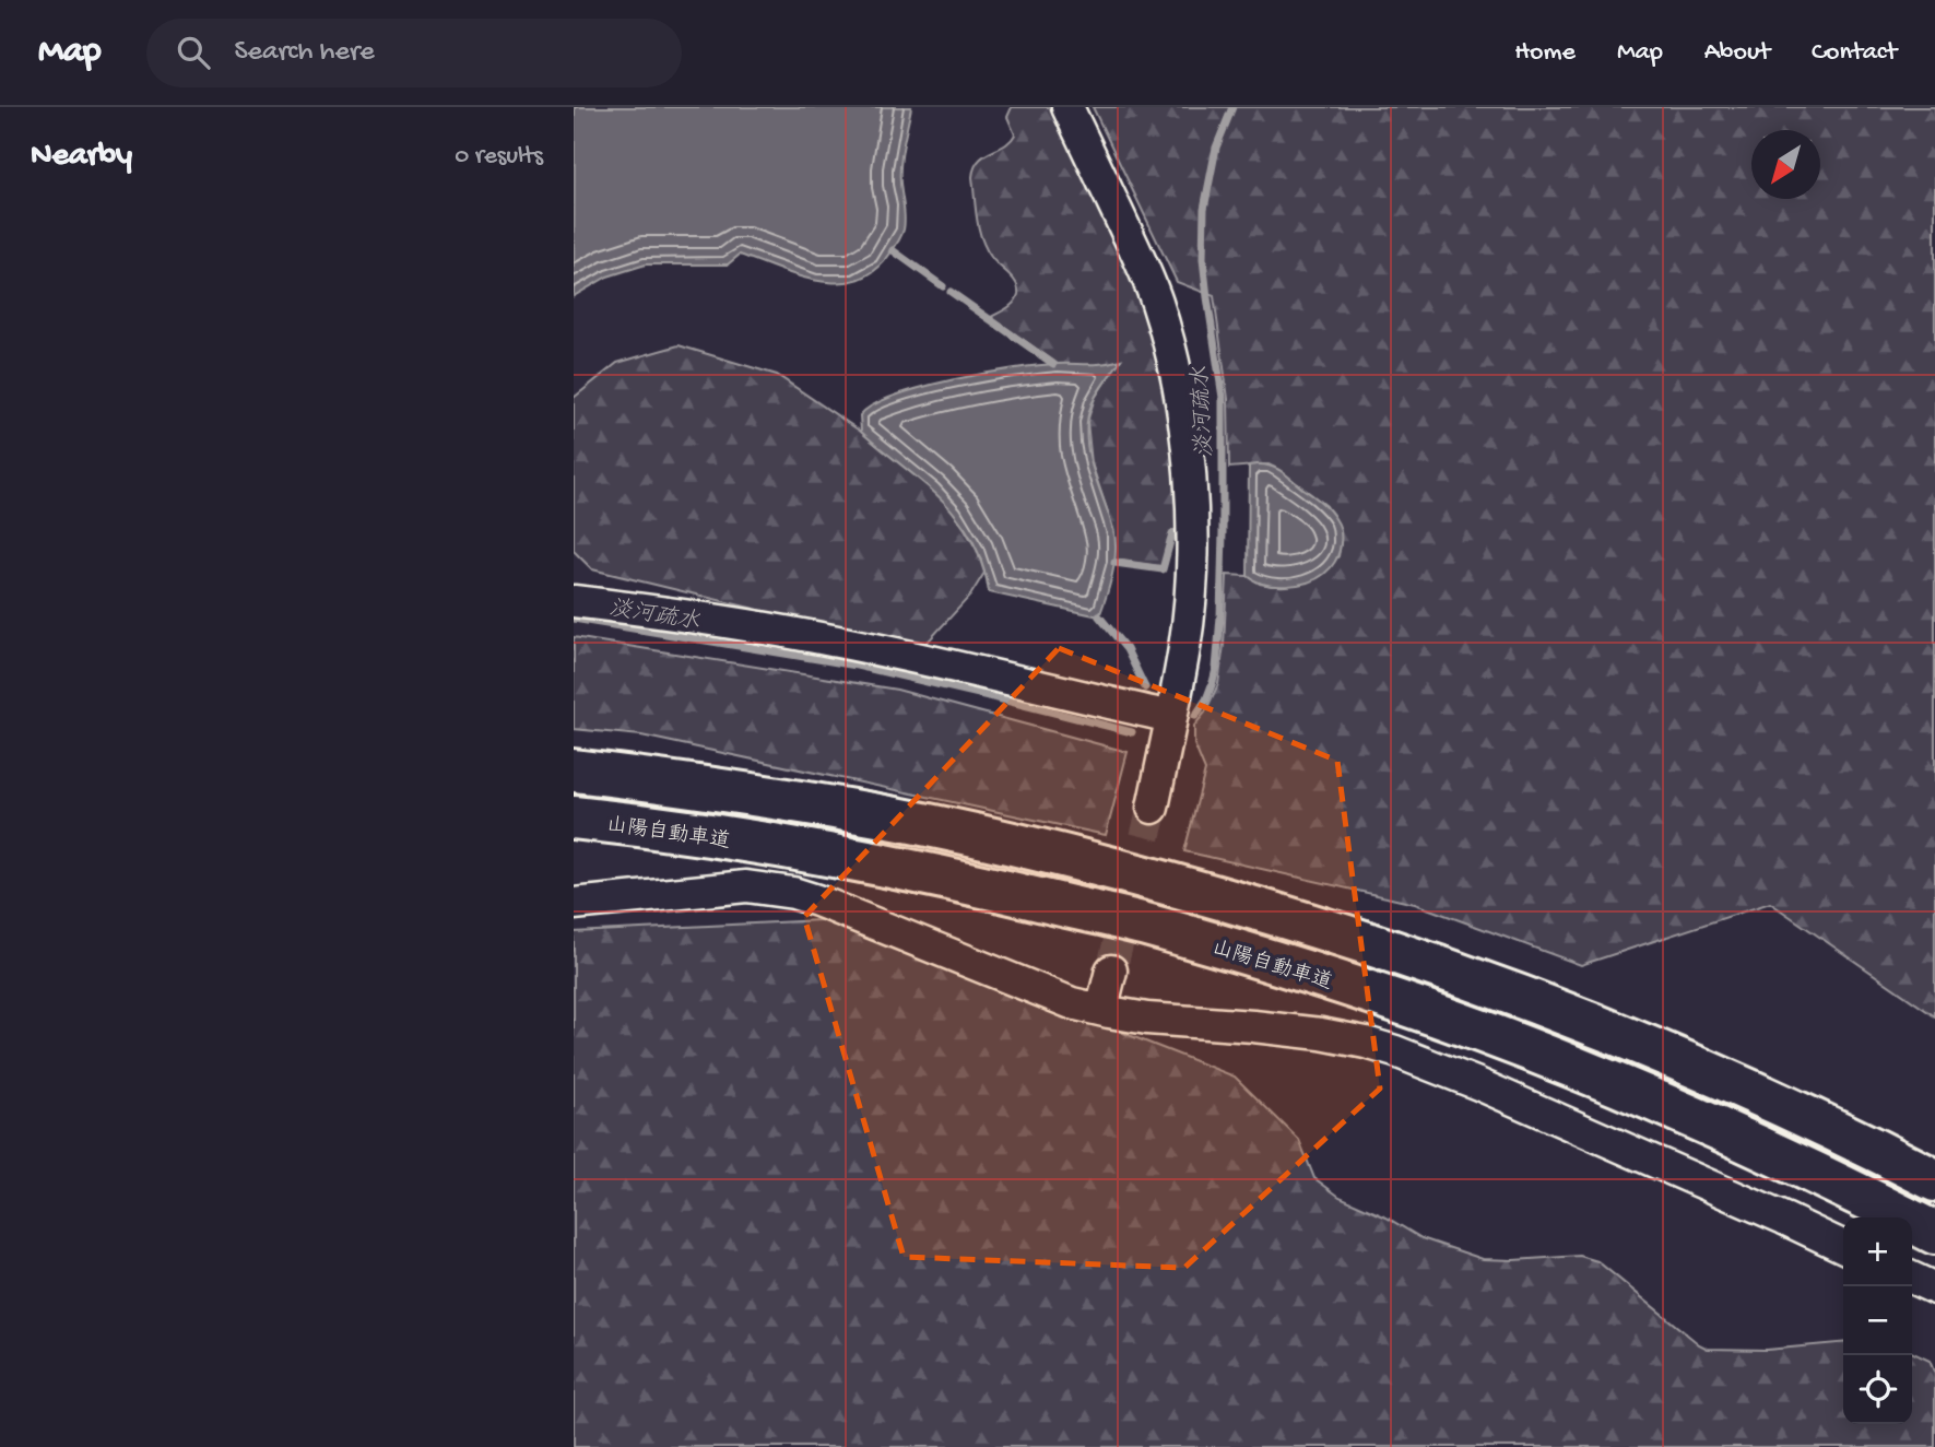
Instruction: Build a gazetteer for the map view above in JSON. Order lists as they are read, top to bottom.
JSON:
{
  "streets": {
    "highway": ["山陽自動車道"]
  },
  "water": ["淡河疏水"],
  "north": "bottom left",
  "page": {
    "header": "Map",
    "search": "Search here",
    "nav": [
      "Home",
      "Map",
      "About",
      "Contact"
    ],
    "heading": ["Nearby", "0 results"],
    "map_buttons": ["+", "−"]
  }
}
